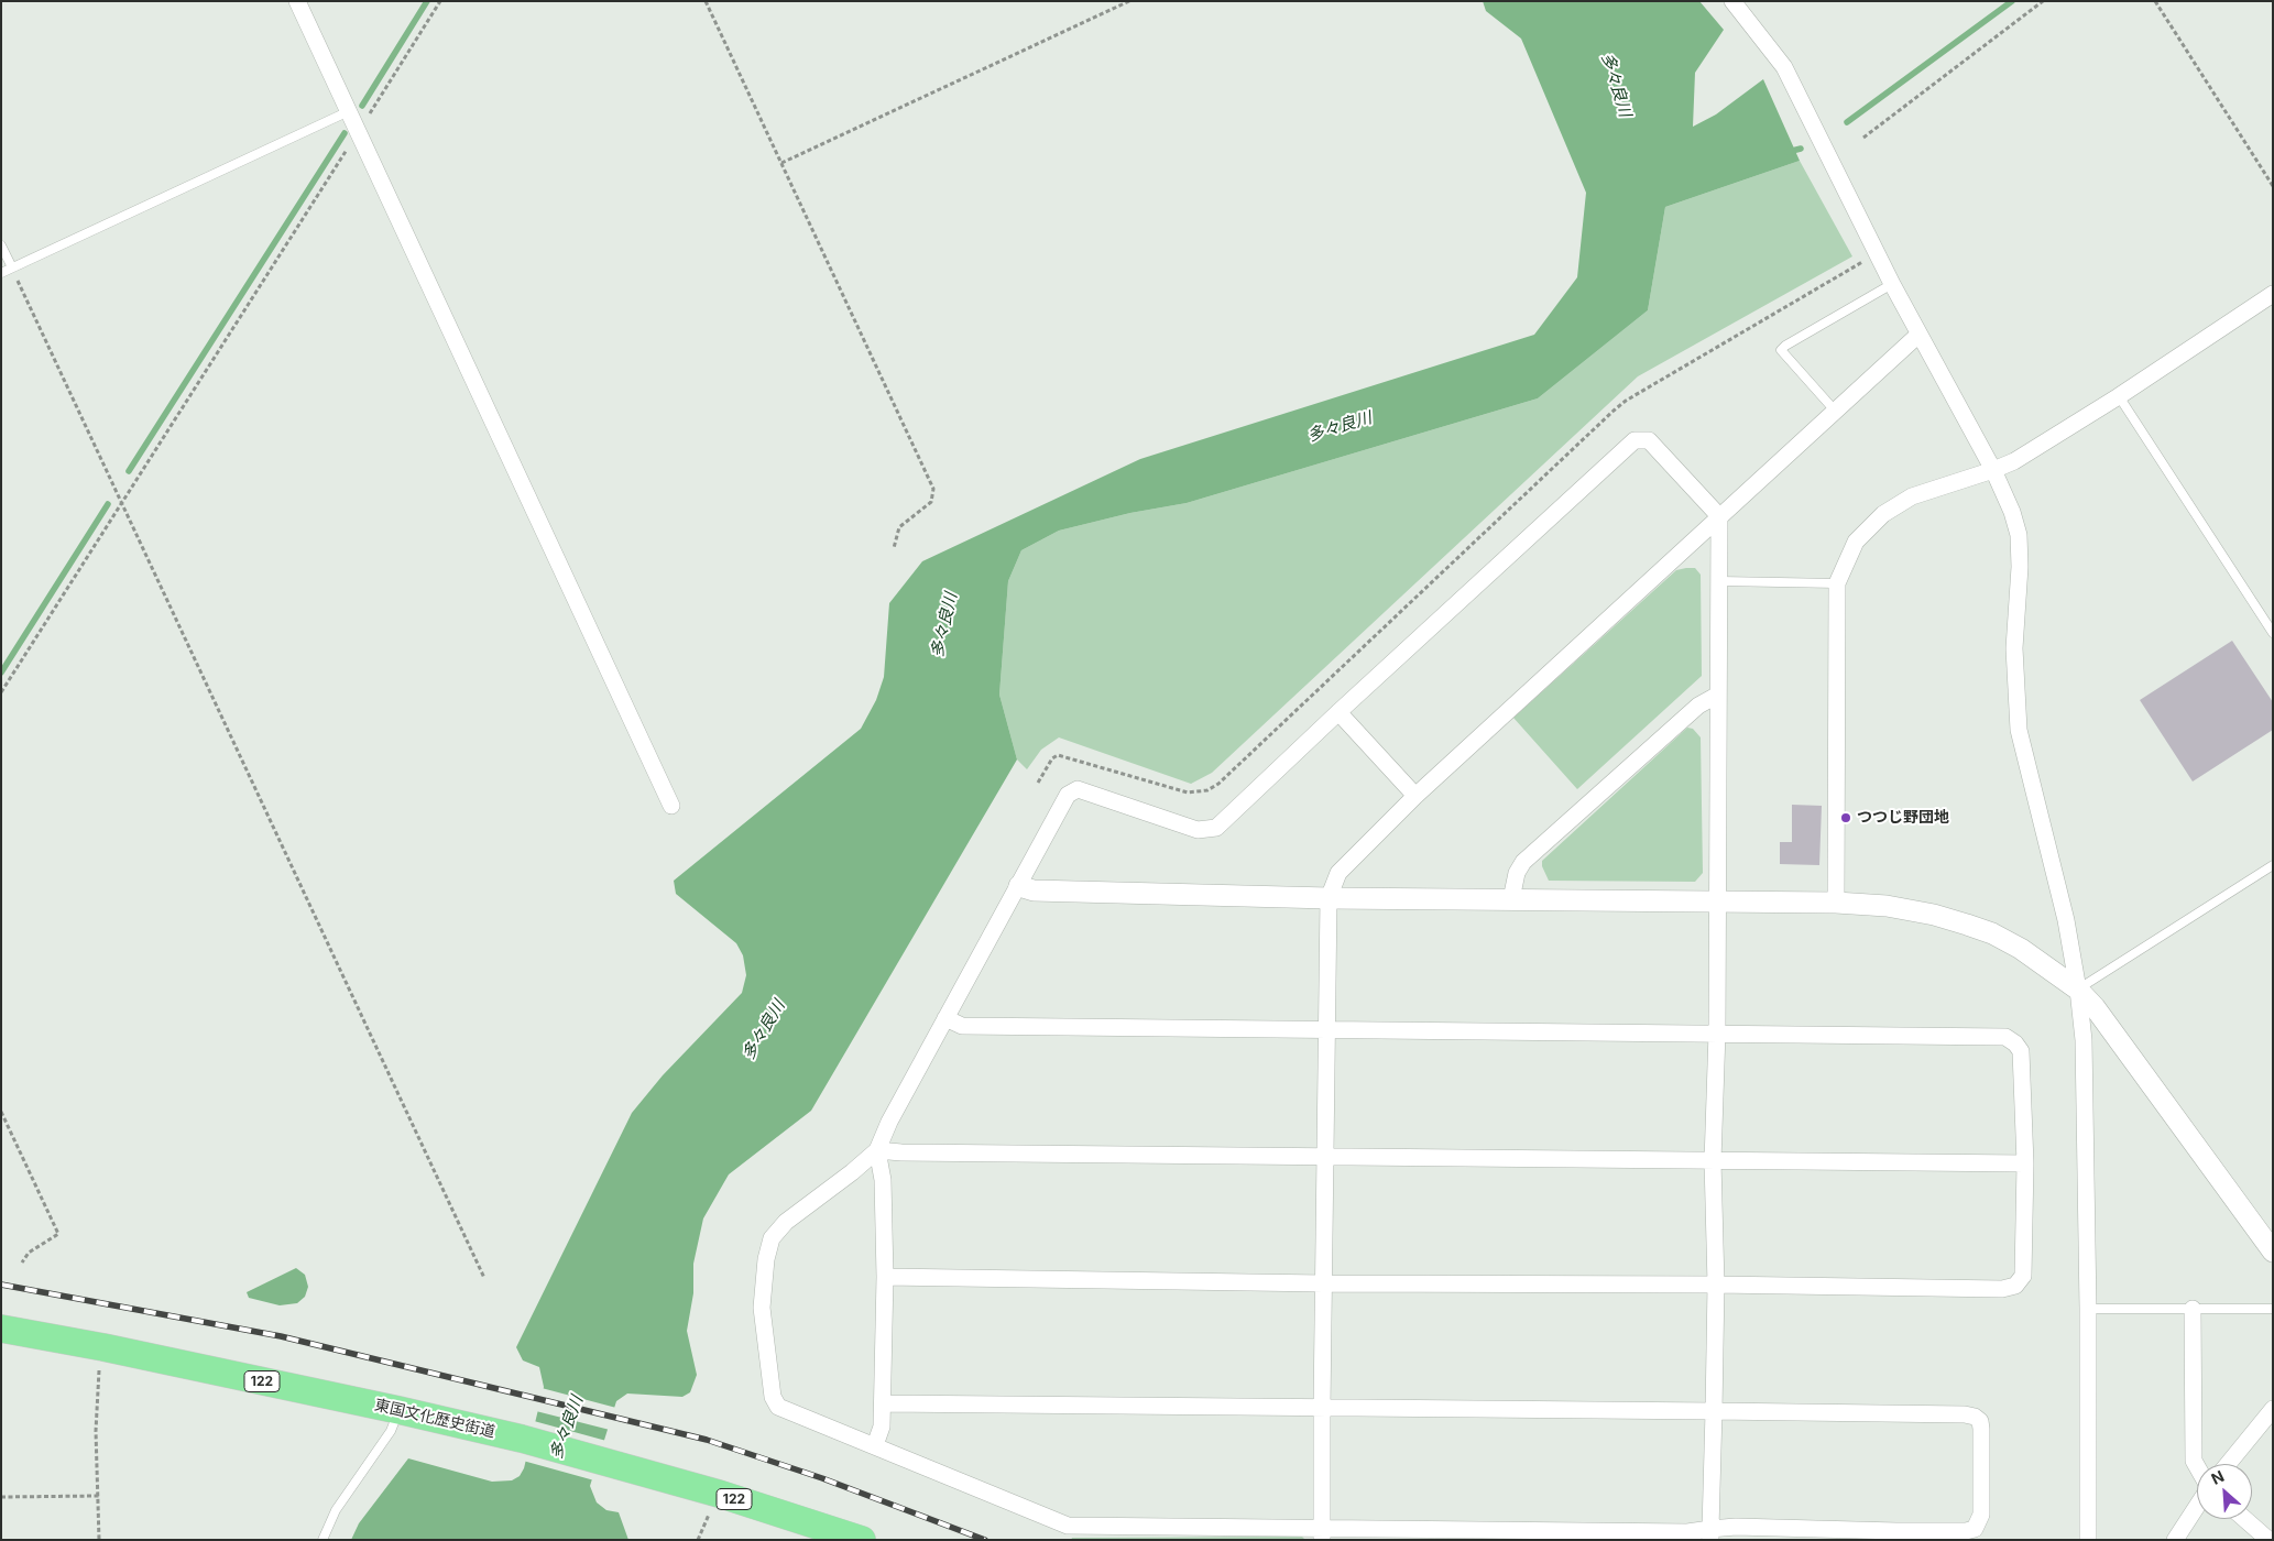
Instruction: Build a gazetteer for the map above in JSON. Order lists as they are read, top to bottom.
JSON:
{
  "streets": {
    "highway": ["122", "東国文化歴史街道"]
  },
  "water": ["多々良川"],
  "places": ["つつじ野団地"],
  "north": "top left"
}
